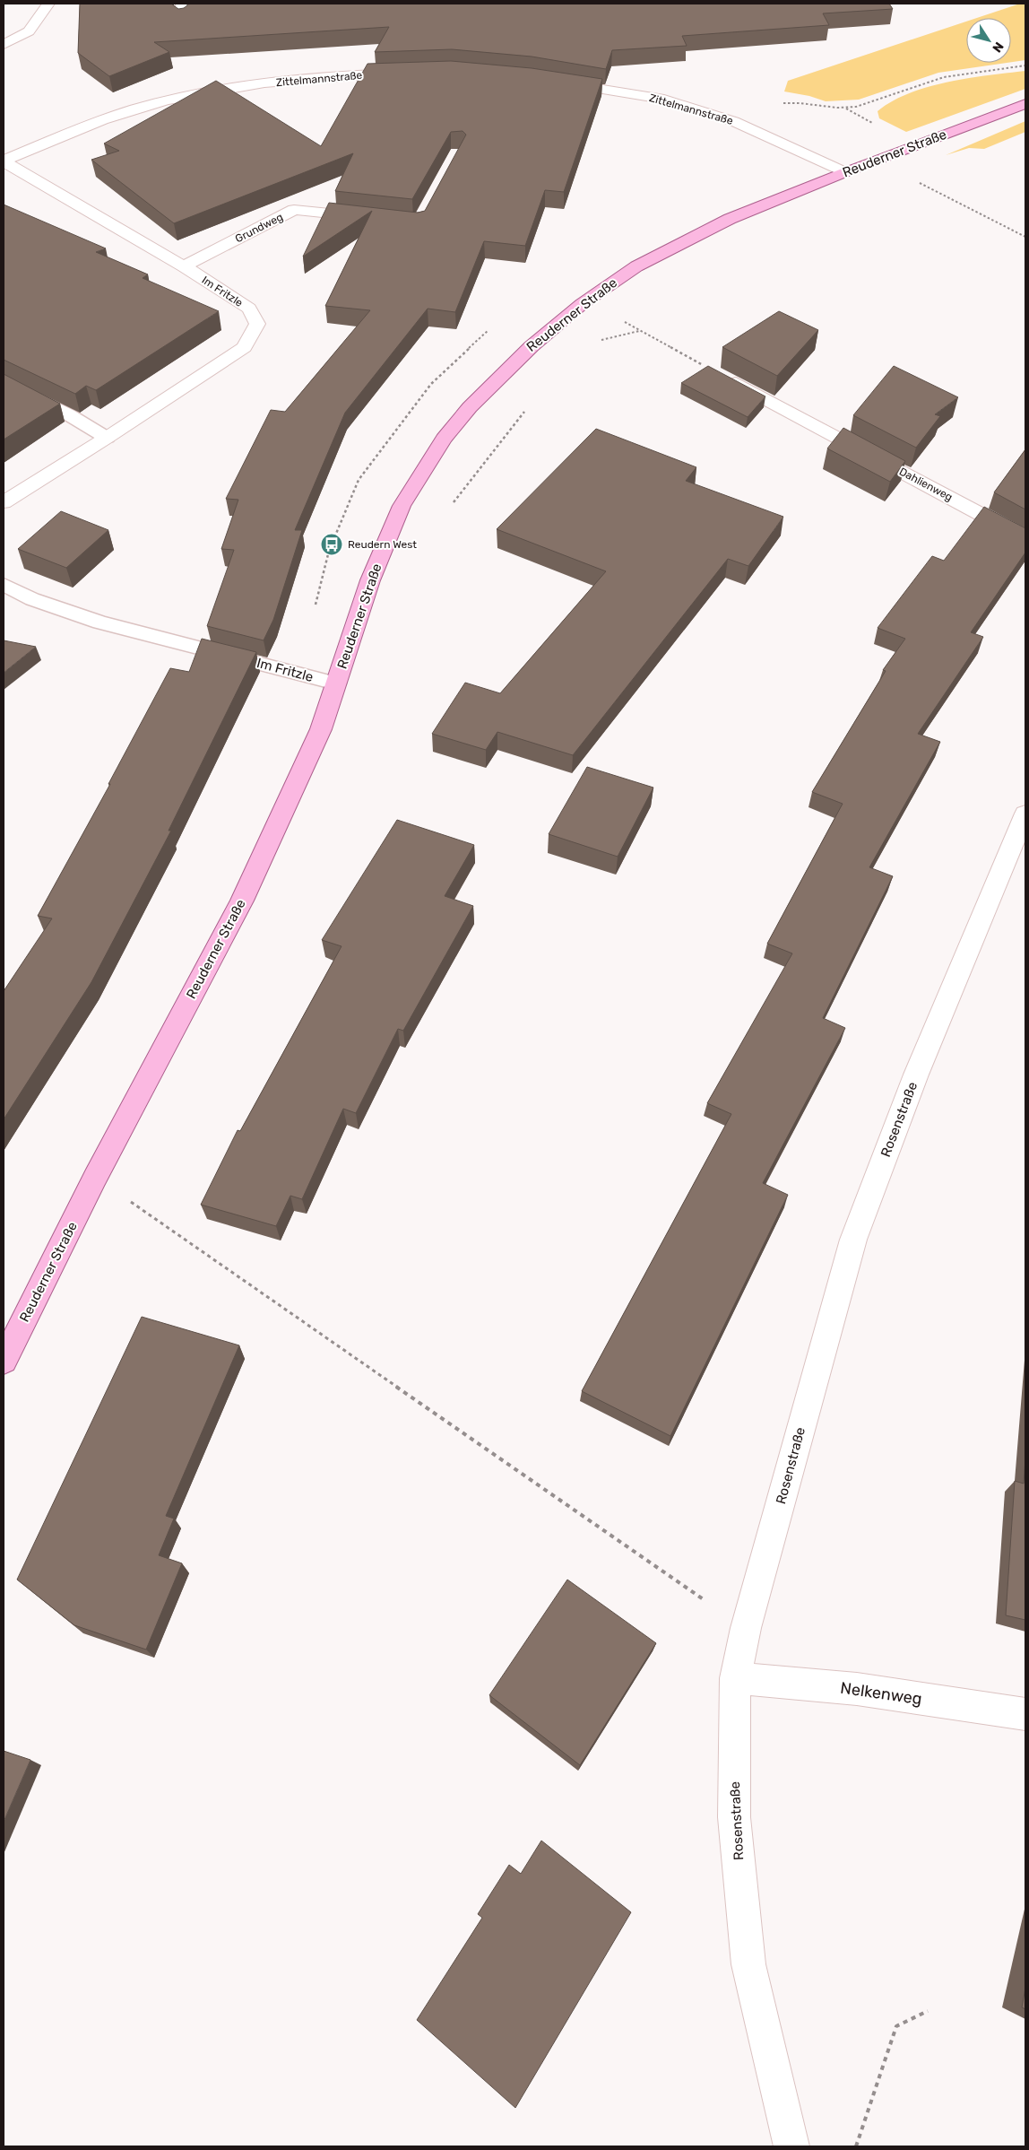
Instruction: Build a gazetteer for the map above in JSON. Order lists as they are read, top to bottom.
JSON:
{
  "streets": {
    "main road": ["Reuderner Straße"],
    "street": [
      "Zittelmannstraße",
      "Grundweg",
      "Im Fritzle",
      "Dahlienweg",
      "Rosenstraße",
      "Nelkenweg"
    ]
  },
  "crossings": [
    ["Zittelmannstraße", "Reuderner Straße"],
    ["Zittelmannstraße", "Im Fritzle"],
    ["Reuderner Straße", "Im Fritzle"],
    ["Grundweg", "Im Fritzle"],
    ["Rosenstraße", "Nelkenweg"]
  ],
  "places": {
    "bus stop": ["Reudern West"]
  },
  "north": "bottom right"
}
